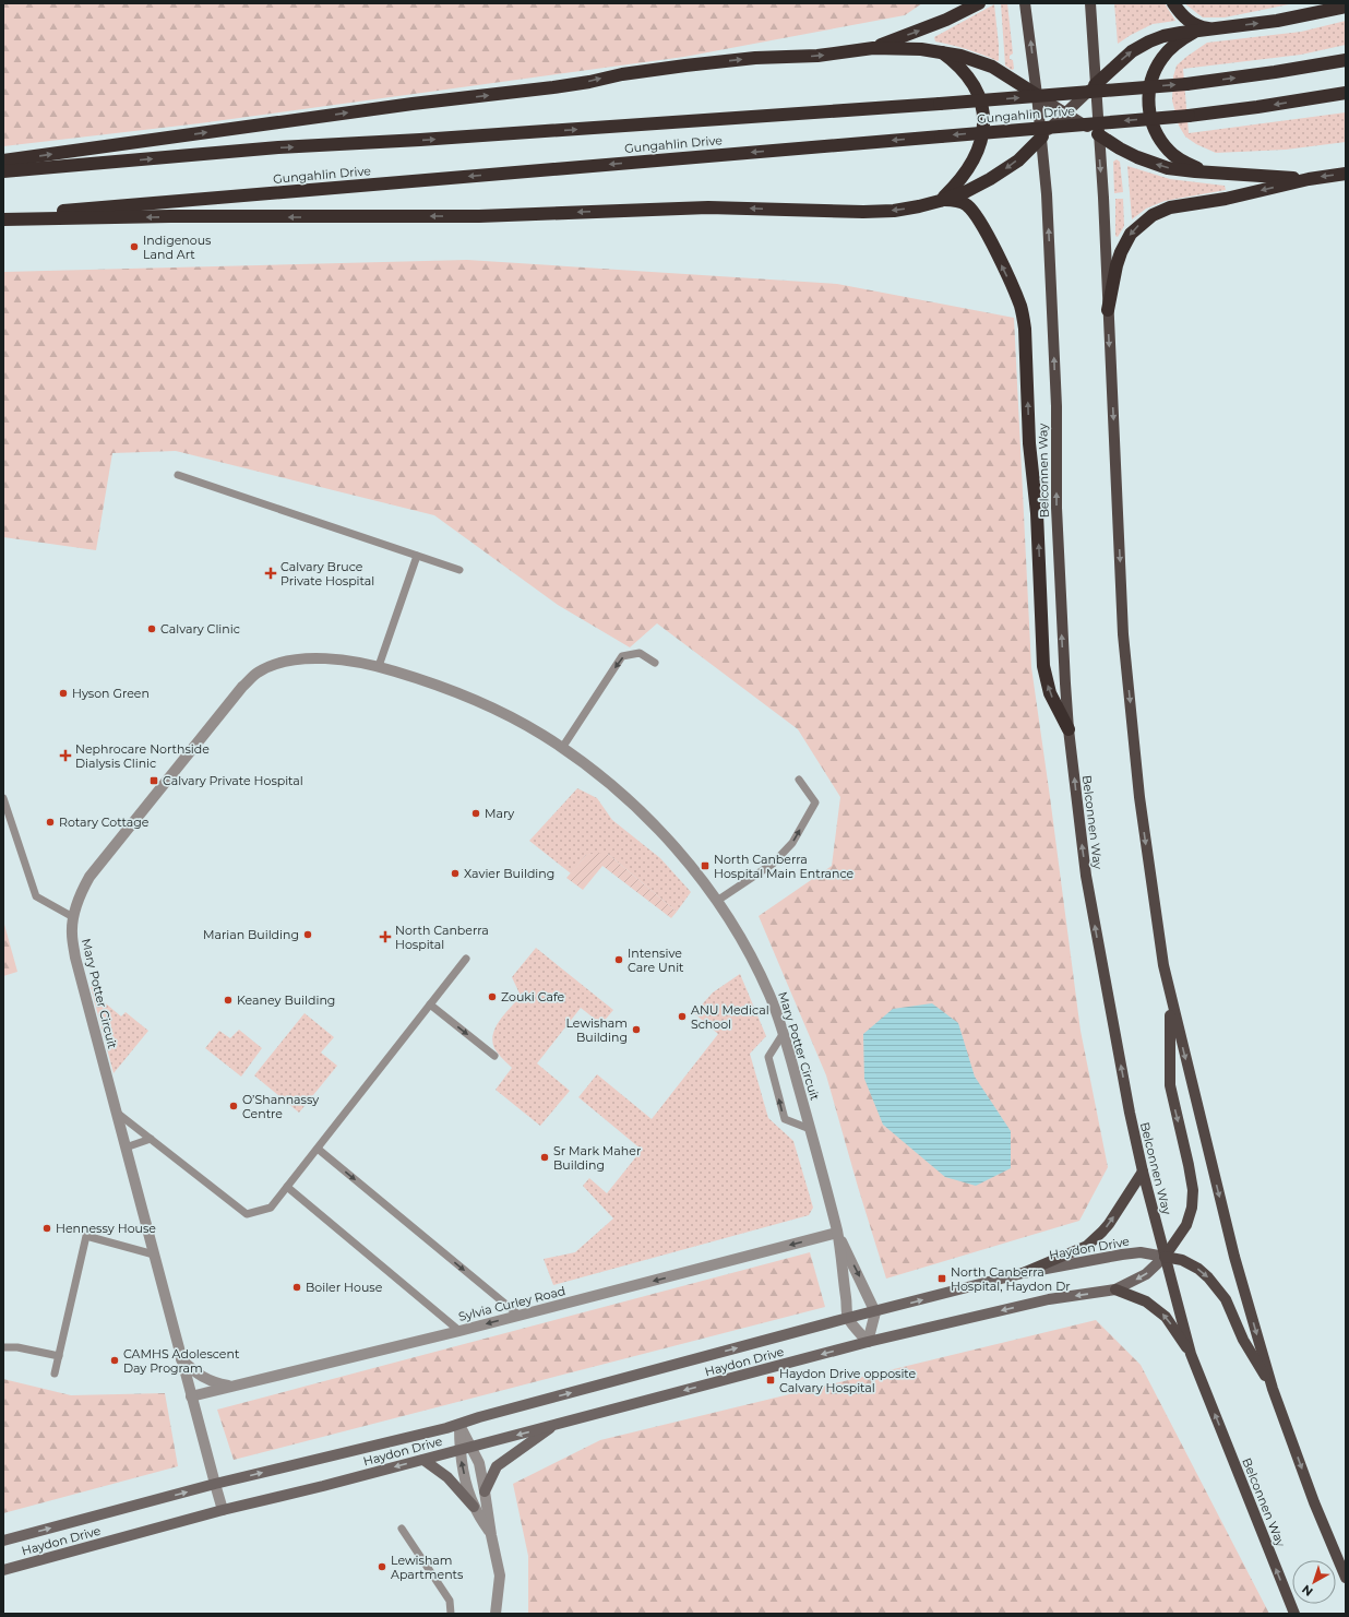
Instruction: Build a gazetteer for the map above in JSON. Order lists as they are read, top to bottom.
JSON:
{
  "streets": {
    "highway": ["Gungahlin Drive"],
    "main road": ["Belconnen Way", "Haydon Drive"],
    "street": ["Mary Potter Circuit", "Sylvia Curley Road"]
  },
  "crossings": [
    ["Belconnen Way", "Haydon Drive"],
    ["Mary Potter Circuit", "Haydon Drive"],
    ["Mary Potter Circuit", "Sylvia Curley Road"]
  ],
  "one_way": ["Sylvia Curley Road"],
  "places": {
    "other": [
      "Indigenous Land Art",
      "Calvary Clinic",
      "Hyson Green",
      "Mary",
      "Rotary Cottage",
      "Xavier Building",
      "Marian Building",
      "Intensive Care Unit",
      "Zouki Cafe",
      "Keaney Building",
      "ANU Medical School",
      "Lewisham Building",
      "O’Shannassy Centre",
      "Sr Mark Maher Building",
      "Hennessy House",
      "Boiler House",
      "CAMHS Adolescent Day Program",
      "Lewisham Apartments"
    ],
    "health": ["Calvary Bruce Private Hospital", "Nephrocare Northside Dialysis Clinic", "North Canberra Hospital"],
    "transit": [
      "Calvary Private Hospital",
      "North Canberra Hospital Main Entrance",
      "North Canberra Hospital, Haydon Dr",
      "Haydon Drive opposite Calvary Hospital"
    ]
  },
  "north": "bottom left"
}
